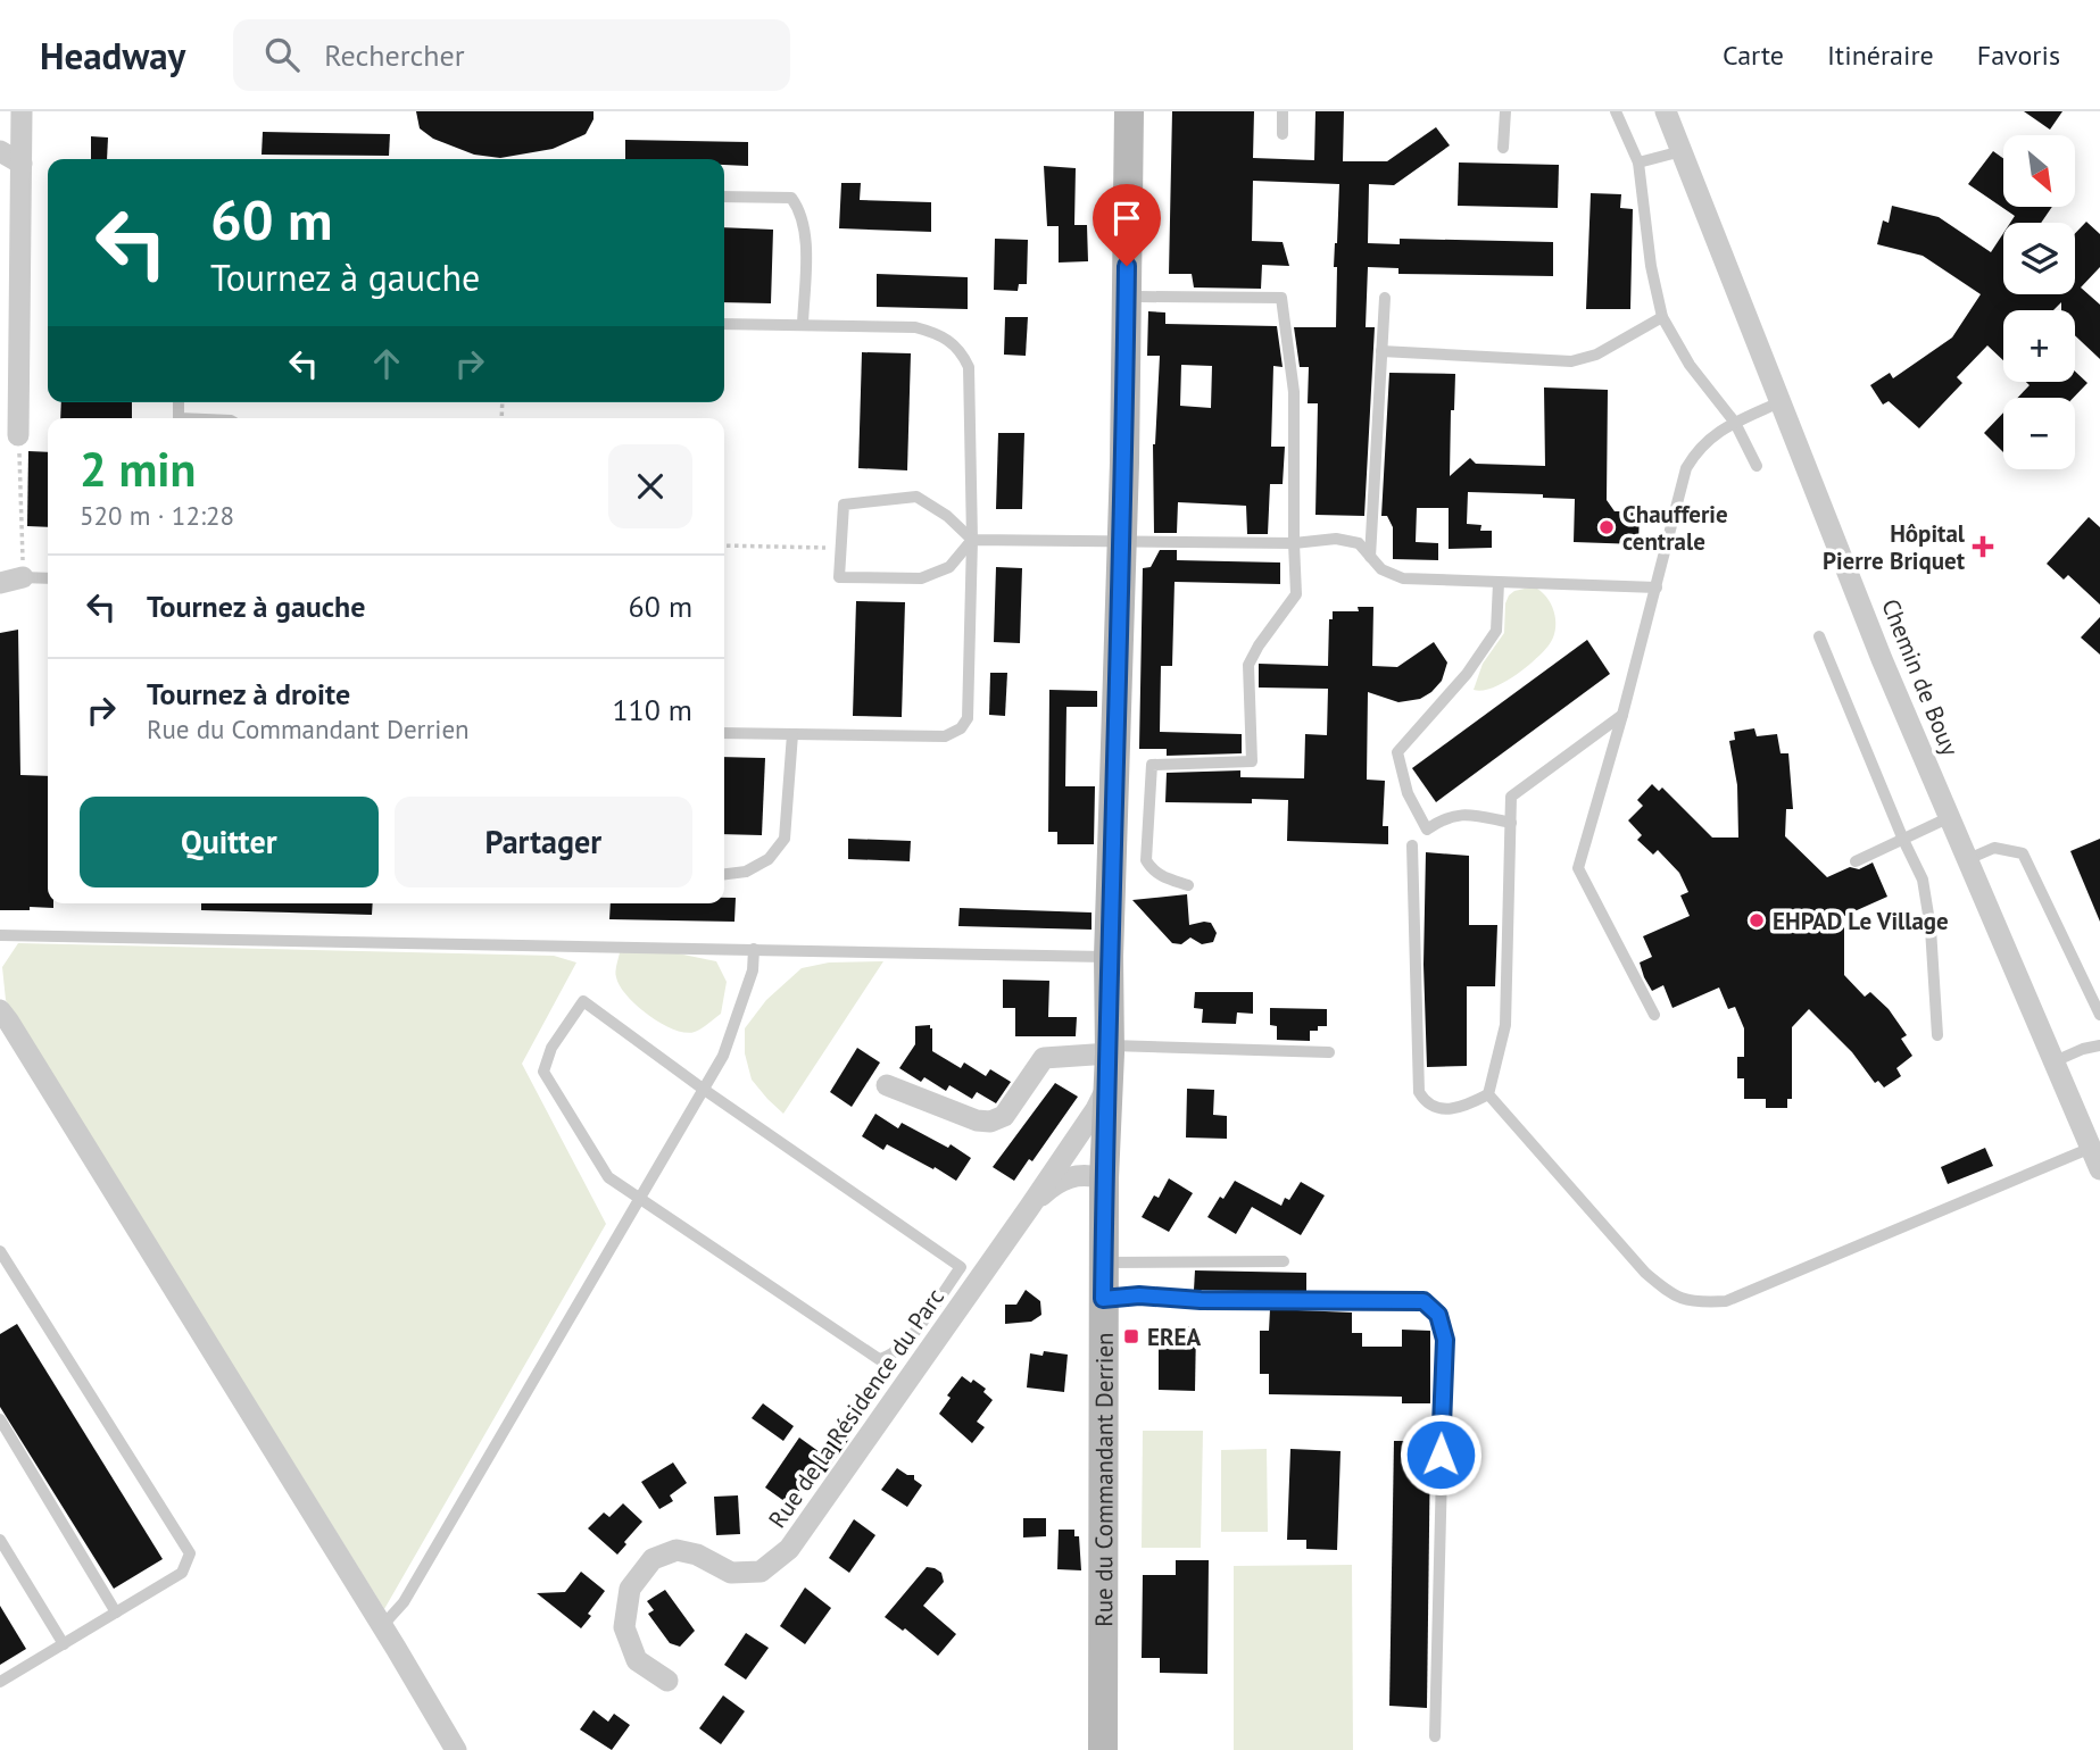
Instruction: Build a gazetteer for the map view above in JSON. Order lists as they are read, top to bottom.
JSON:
{
  "streets": {
    "main road": ["Rue du Commandant Derrien"],
    "street": ["Chemin de Bouy", "Rue de la Résidence du Parc"]
  },
  "crossings": [
    ["Rue de la Résidence du Parc", "Rue du Commandant Derrien"]
  ],
  "places": {
    "other": ["Chaufferie centrale", "EHPAD Le Village"],
    "health": ["Hôpital Pierre Briquet"],
    "transit": ["EREA"]
  },
  "north": "bottom right",
  "page": {
    "header": "Headway",
    "search": "Rechercher",
    "nav": ["Carte", "Itinéraire", "Favoris"],
    "map_buttons": ["+", "−"],
    "turn": ["60 m", "Tournez à gauche"],
    "heading": ["2 min", "520 m · 12:28"],
    "list": [
      {
        "name": "Tournez à gauche",
        "value": "60 m"
      },
      {
        "name": "Tournez à droite",
        "note": "Rue du Commandant Derrien",
        "value": "110 m"
      }
    ],
    "buttons": ["Quitter", "Partager"]
  }
}
